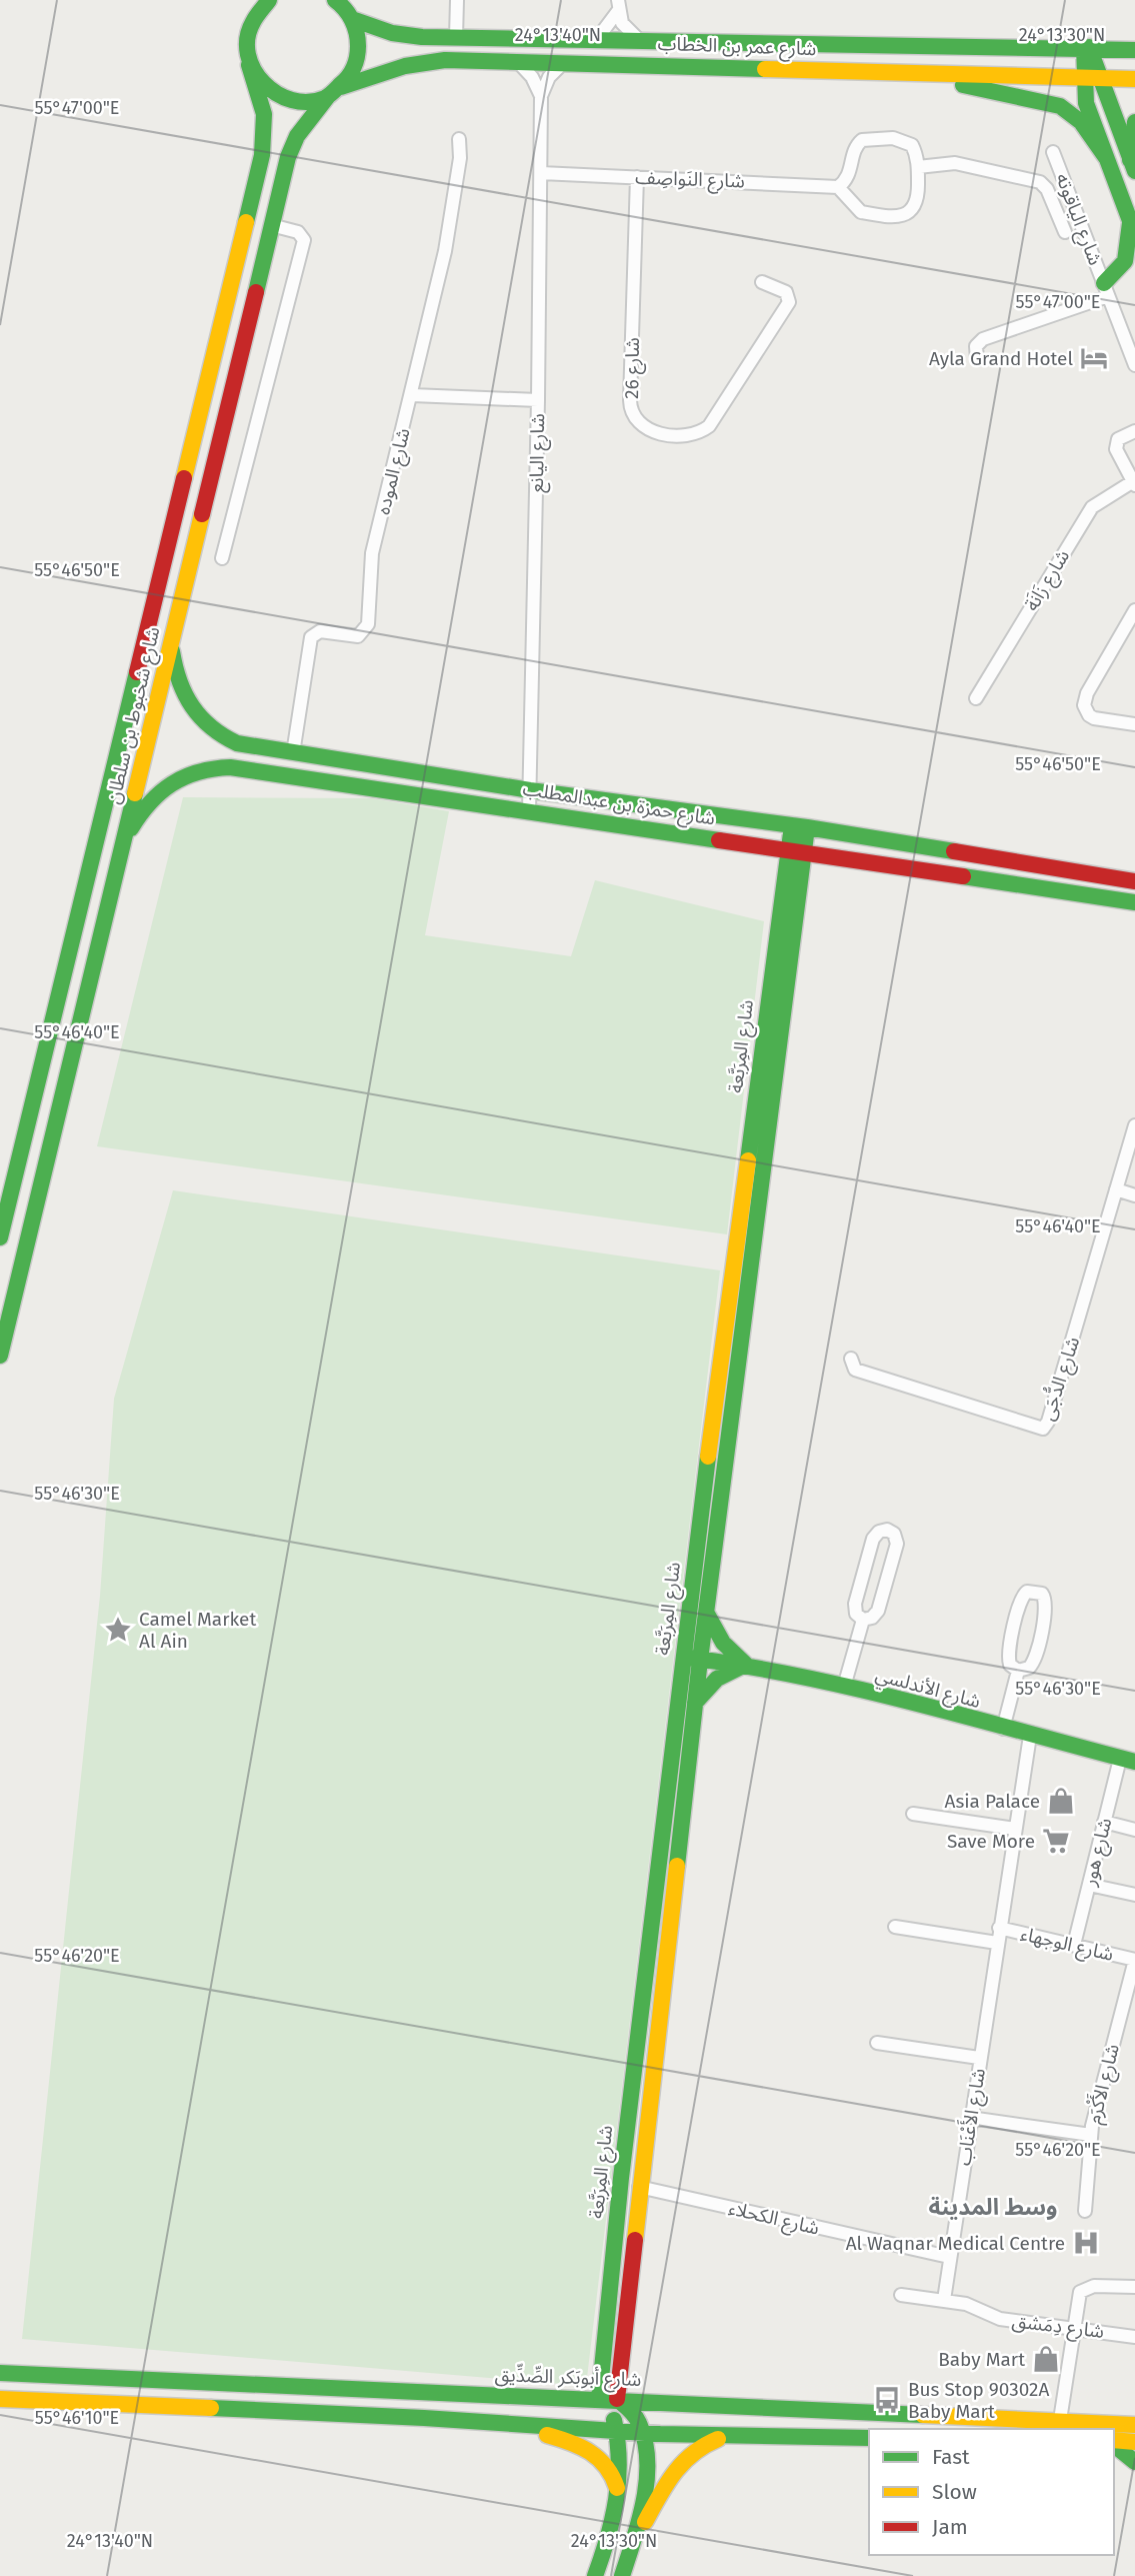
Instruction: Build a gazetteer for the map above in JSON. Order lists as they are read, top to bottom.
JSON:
{
  "streets": {
    "main road": [
      "شارع عمر بن الخطاب",
      "شارع شخبوط بن سلطان",
      "شارع حمزة بن عبدالمطلب",
      "شارع المِرَبَّعة",
      "شارع الأندلسي",
      "شارع أبوبَكر الصِّدِّيق"
    ],
    "street": [
      "شارع النَواصِف",
      "شارع الياقوته",
      "شارع 26",
      "شارع اليانع",
      "شارع الموده",
      "شارع زَانَة",
      "شارع الدُّجَى",
      "شارع هور",
      "شارع الوجهاء",
      "شارع الأَكْرَم",
      "شارع الأَعْنَاب",
      "شارع الكحلاء",
      "شارع دِمَشق"
    ]
  },
  "crossings": [
    ["شارع عمر بن الخطاب", "شارع شخبوط بن سلطان"],
    ["شارع النَواصِف", "شارع 26"],
    ["شارع النَواصِف", "شارع اليانع"],
    ["شارع اليانع", "شارع حمزة بن عبدالمطلب"],
    ["شارع الموده", "شارع حمزة بن عبدالمطلب"],
    ["شارع شخبوط بن سلطان", "شارع حمزة بن عبدالمطلب"],
    ["شارع حمزة بن عبدالمطلب", "شارع المِرَبَّعة"],
    ["شارع المِرَبَّعة", "شارع الأندلسي"],
    ["شارع المِرَبَّعة", "شارع الكحلاء"],
    ["شارع المِرَبَّعة", "شارع أبوبَكر الصِّدِّيق"],
    ["شارع الأندلسي", "شارع هور"],
    ["شارع الأندلسي", "شارع الأَعْنَاب"],
    ["شارع هور", "شارع الوجهاء"],
    ["شارع الوجهاء", "شارع الأَكْرَم"],
    ["شارع الوجهاء", "شارع الأَعْنَاب"],
    ["شارع الأَعْنَاب", "شارع الكحلاء"],
    ["شارع الأَعْنَاب", "شارع دِمَشق"]
  ],
  "districts": ["وسط المدينة"],
  "places": {
    "hotel": ["Ayla Grand Hotel"],
    "place": ["Camel Market Al Ain"],
    "shop": ["Asia Palace", "Baby Mart"],
    "supermarket": ["Save More"],
    "hospital": ["Al Waqnar Medical Centre"],
    "bus stop": ["Bus Stop 90302A Baby Mart"]
  },
  "legend": ["Fast", "Slow", "Jam"],
  "coordinates": [
    "24°13'40\"N",
    "24°13'30\"N",
    "55°47'00\"E",
    "55°46'50\"E",
    "55°46'40\"E",
    "55°46'30\"E",
    "55°46'20\"E",
    "55°46'10\"E"
  ]
}
